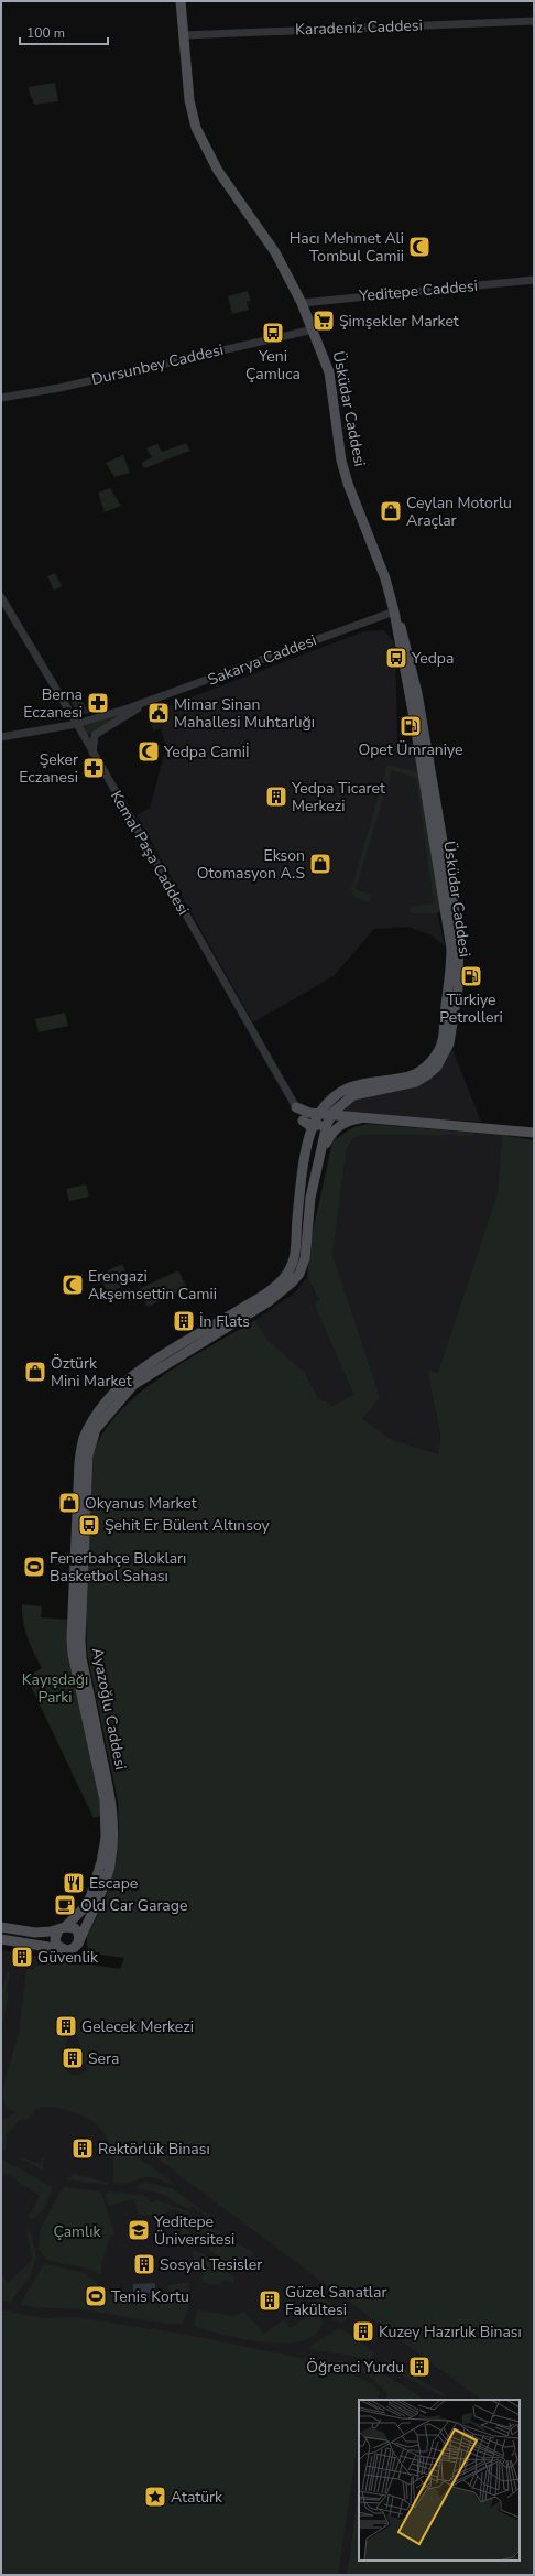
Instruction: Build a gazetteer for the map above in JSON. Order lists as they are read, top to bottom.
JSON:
{
  "streets": {
    "main road": ["Üsküdar Caddesi", "Ayazoğlu Caddesi"],
    "street": [
      "Karadeniz Caddesi",
      "Yeditepe Caddesi",
      "Dursunbey Caddesi",
      "Sakarya Caddesi",
      "Kemal Paşa Caddesi"
    ]
  },
  "crossings": [
    ["Karadeniz Caddesi", "Üsküdar Caddesi"],
    ["Yeditepe Caddesi", "Üsküdar Caddesi"],
    ["Dursunbey Caddesi", "Üsküdar Caddesi"],
    ["Üsküdar Caddesi", "Sakarya Caddesi"],
    ["Üsküdar Caddesi", "Ayazoğlu Caddesi"],
    ["Sakarya Caddesi", "Kemal Paşa Caddesi"]
  ],
  "parks": ["Kayışdağı Parki", "Çamlık"],
  "places": {
    "mosque": ["Hacı Mehmet Ali Tombul Camii", "Yedpa Camiİ", "Erengazi Akşemsettin Camii"],
    "supermarket": ["Şimşekler Market"],
    "bus stop": ["Yeni Çamlıca", "Yedpa", "Şehit Er Bülent Altınsoy"],
    "shop": [
      "Ceylan Motorlu Araçlar",
      "Ekson Otomasyon A.S",
      "Öztürk Mini Market",
      "Okyanus Market"
    ],
    "pharmacy": ["Berna Eczanesi", "Şeker Eczanesi"],
    "public building": ["Mimar Sinan Mahallesi Muhtarlığı"],
    "fuel station": ["Opet Ümraniye", "Türkiye Petrolleri"],
    "building": [
      "Yedpa Ticaret Merkezi",
      "İn Flats",
      "Güvenlik",
      "Gelecek Merkezi",
      "Sera",
      "Rektörlük Binası",
      "Sosyal Tesisler",
      "Güzel Sanatlar Fakültesi",
      "Kuzey Hazırlık Binası",
      "Öğrenci Yurdu"
    ],
    "sports": ["Fenerbahçe Blokları Basketbol Sahası", "Tenis Kortu"],
    "restaurant": ["Escape"],
    "cafe": ["Old Car Garage"],
    "school or university": ["Yeditepe Üniversitesi"],
    "place": ["Atatürk"]
  },
  "scale_bar": "100 m"
}
